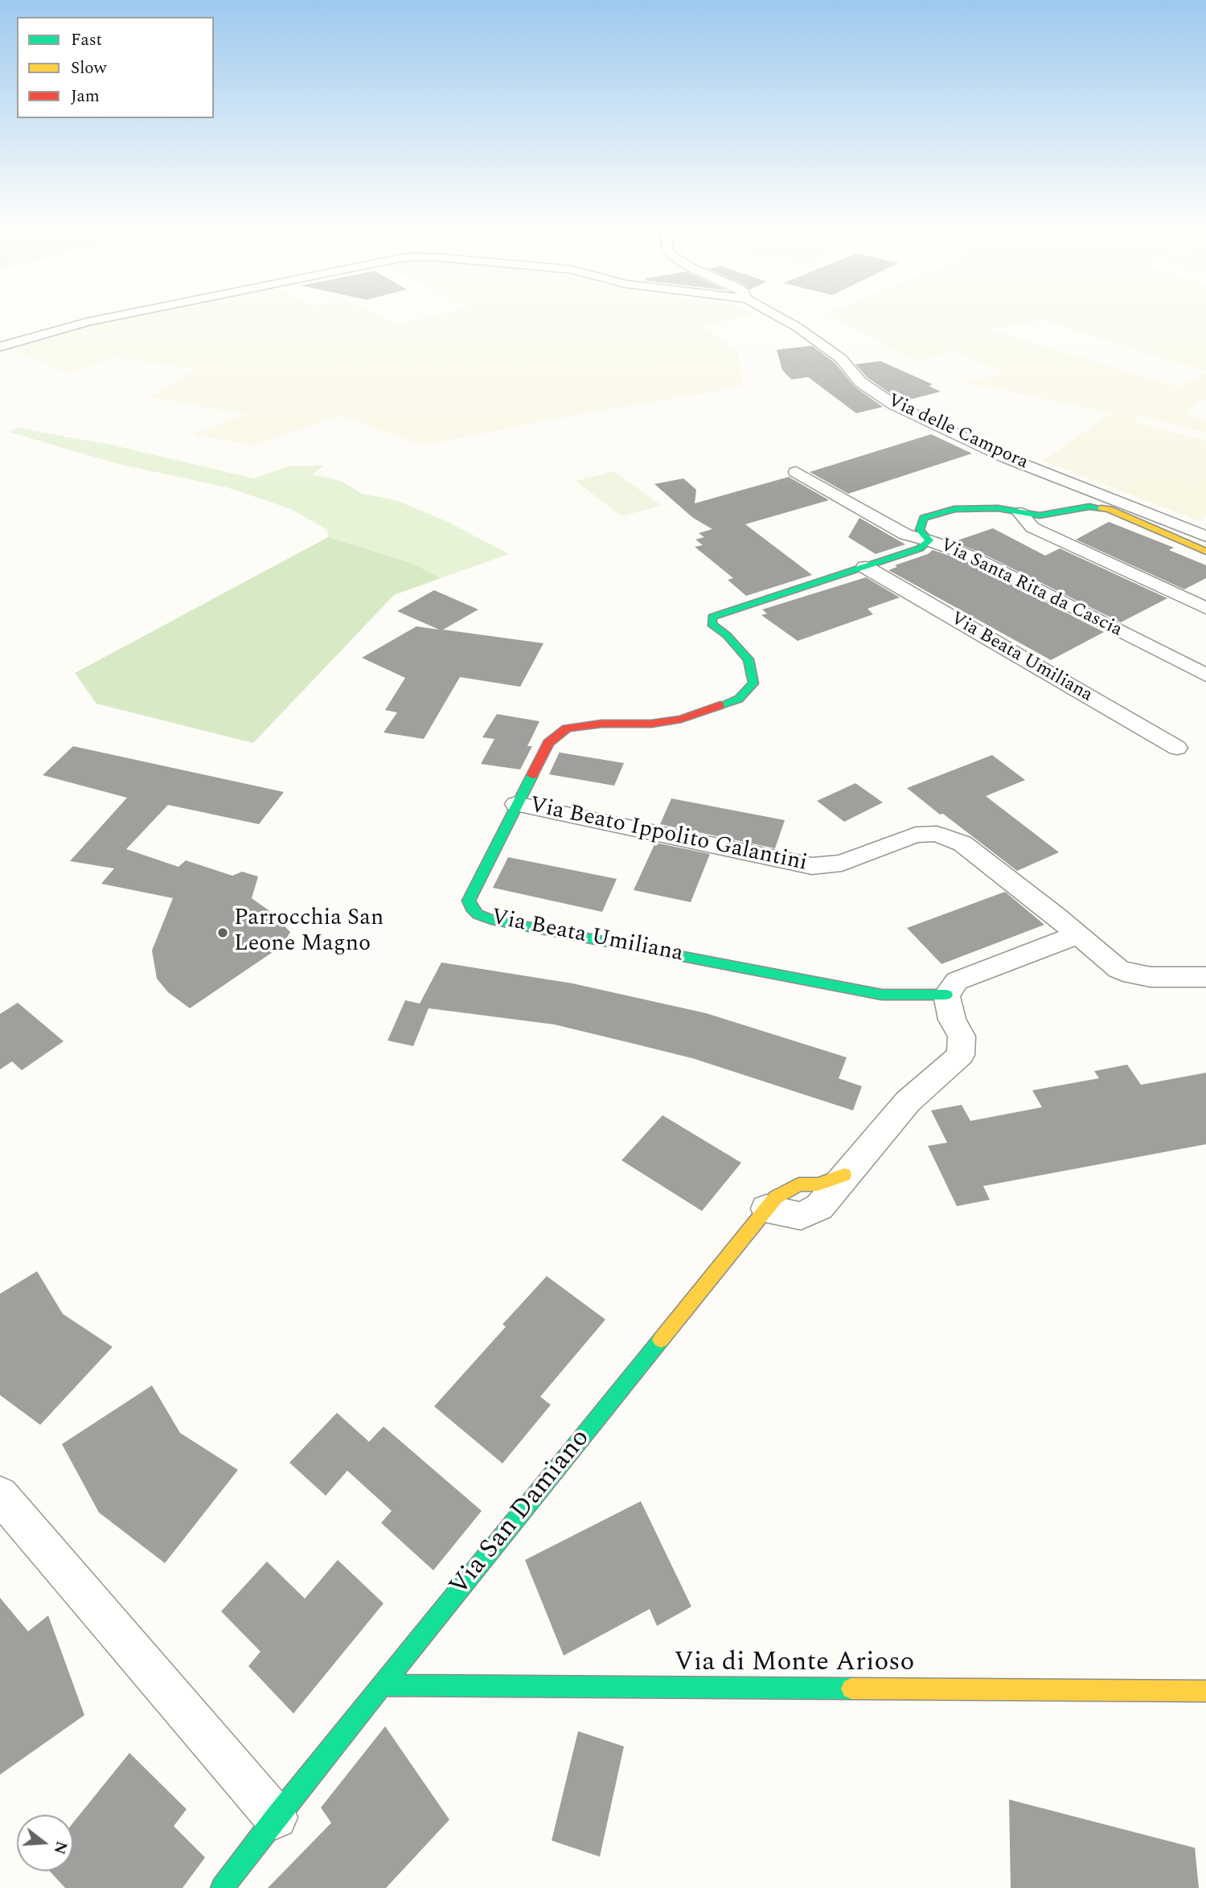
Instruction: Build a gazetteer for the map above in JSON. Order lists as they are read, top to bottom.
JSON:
{
  "streets": {
    "street": [
      "Via delle Campora",
      "Via Santa Rita da Cascia",
      "Via Beata Umiliana",
      "Via Beato Ippolito Galantini",
      "Via San Damiano",
      "Via di Monte Arioso"
    ]
  },
  "crossings": [
    ["Via Santa Rita da Cascia", "Via Beata Umiliana"],
    ["Via Beata Umiliana", "Via Beato Ippolito Galantini"],
    ["Via Beata Umiliana", "Via San Damiano"],
    ["Via San Damiano", "Via di Monte Arioso"]
  ],
  "places": ["Parrocchia San Leone Magno"],
  "legend": ["Fast", "Slow", "Jam"],
  "north": "right"
}
